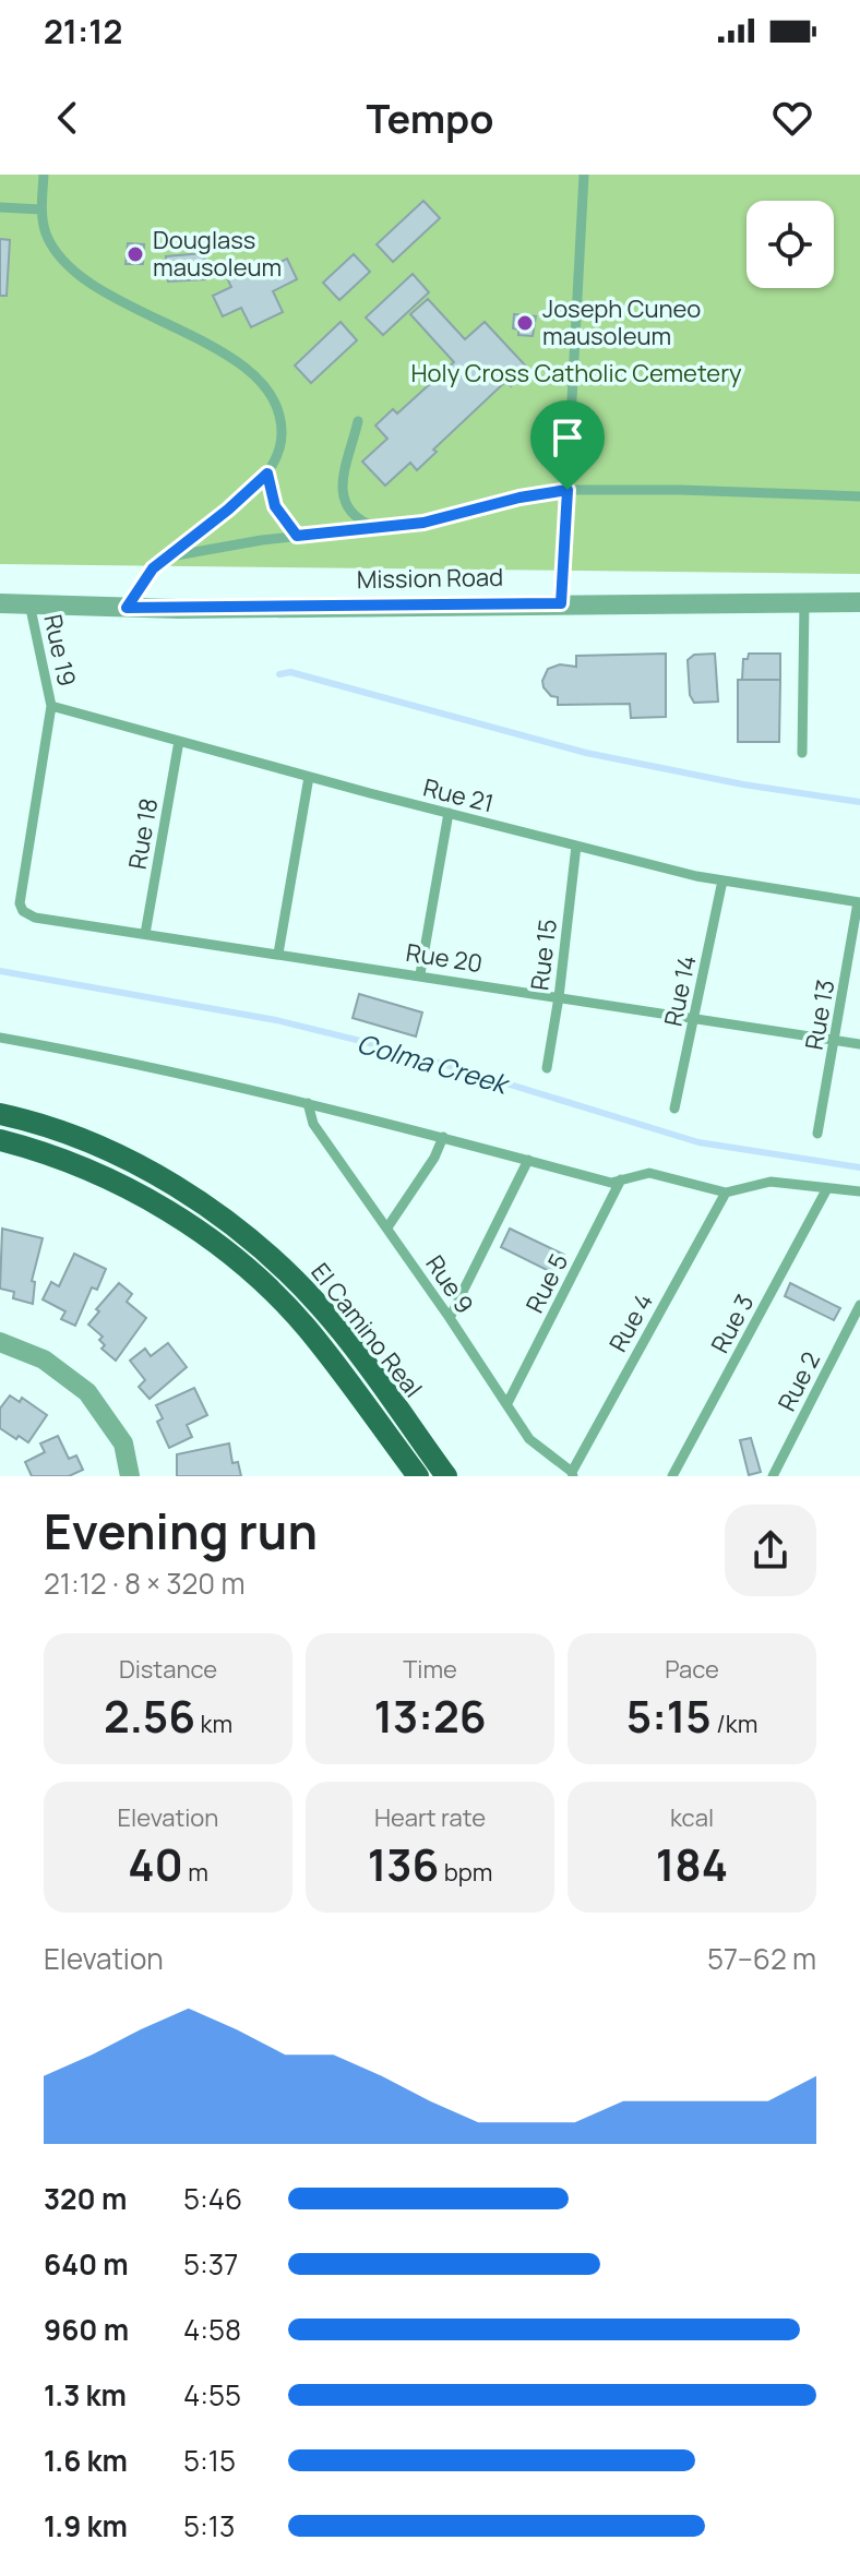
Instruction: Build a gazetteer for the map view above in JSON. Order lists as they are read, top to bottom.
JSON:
{
  "streets": {
    "main road": ["El Camino Real"],
    "street": ["Mission Road"],
    "lane": [
      "Rue 19",
      "Rue 21",
      "Rue 18",
      "Rue 15",
      "Rue 20",
      "Rue 14",
      "Rue 13",
      "Rue 5",
      "Rue 9",
      "Rue 4",
      "Rue 3",
      "Rue 2"
    ]
  },
  "crossings": [
    ["Mission Road", "Rue 19"],
    ["Rue 19", "Rue 21"],
    ["Rue 19", "Rue 20"],
    ["Rue 21", "Rue 18"],
    ["Rue 21", "Rue 15"],
    ["Rue 21", "Rue 14"],
    ["Rue 21", "Rue 13"],
    ["Rue 18", "Rue 20"],
    ["Rue 15", "Rue 20"],
    ["Rue 20", "Rue 14"],
    ["Rue 20", "Rue 13"],
    ["Rue 5", "Rue 9"],
    ["Rue 9", "Rue 4"]
  ],
  "water": ["Colma Creek"],
  "parks": ["Holy Cross Catholic Cemetery"],
  "places": ["Douglass mausoleum", "Joseph Cuneo mausoleum"],
  "page": {
    "status": "21:12",
    "header": "Tempo",
    "heading": ["Evening run", "21:12 · 8 × 320 m"],
    "stats": [
      ["Distance", "2.56 km"],
      ["Time", "13:26"],
      ["Pace", "5:15 /km"],
      ["Elevation", "40 m"],
      ["Heart rate", "136 bpm"],
      ["kcal", "184"]
    ],
    "chart": ["Elevation", "57–62 m"],
    "list": [
      {
        "name": "320 m",
        "note": "5:46"
      },
      {
        "name": "640 m",
        "note": "5:37"
      },
      {
        "name": "960 m",
        "note": "4:58"
      },
      {
        "name": "1.3 km",
        "note": "4:55"
      },
      {
        "name": "1.6 km",
        "note": "5:15"
      },
      {
        "name": "1.9 km",
        "note": "5:13"
      }
    ]
  }
}
